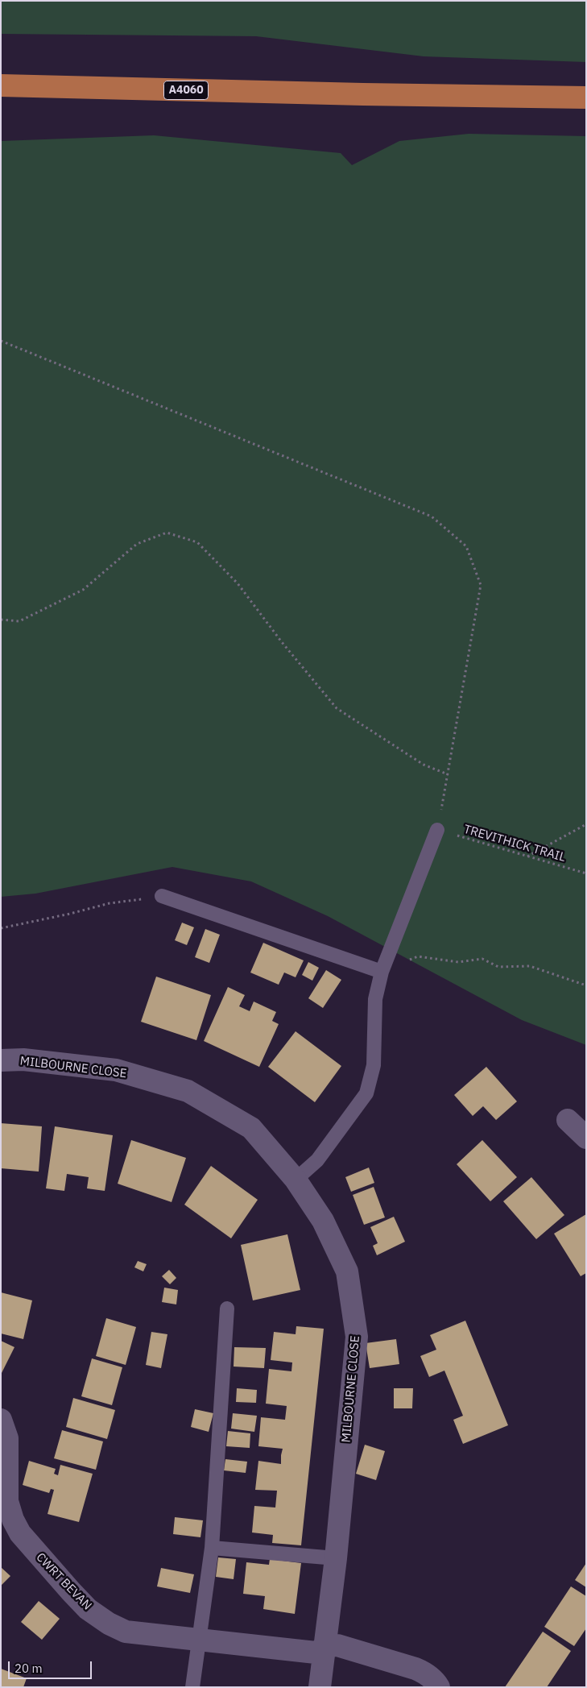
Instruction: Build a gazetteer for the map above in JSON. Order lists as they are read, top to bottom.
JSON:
{
  "streets": {
    "highway": ["A4060"],
    "street": ["MILBOURNE CLOSE", "CWRT BEVAN"],
    "path": ["TREVITHICK TRAIL"]
  },
  "crossings": [
    ["MILBOURNE CLOSE", "CWRT BEVAN"]
  ],
  "scale_bar": "20 m"
}
